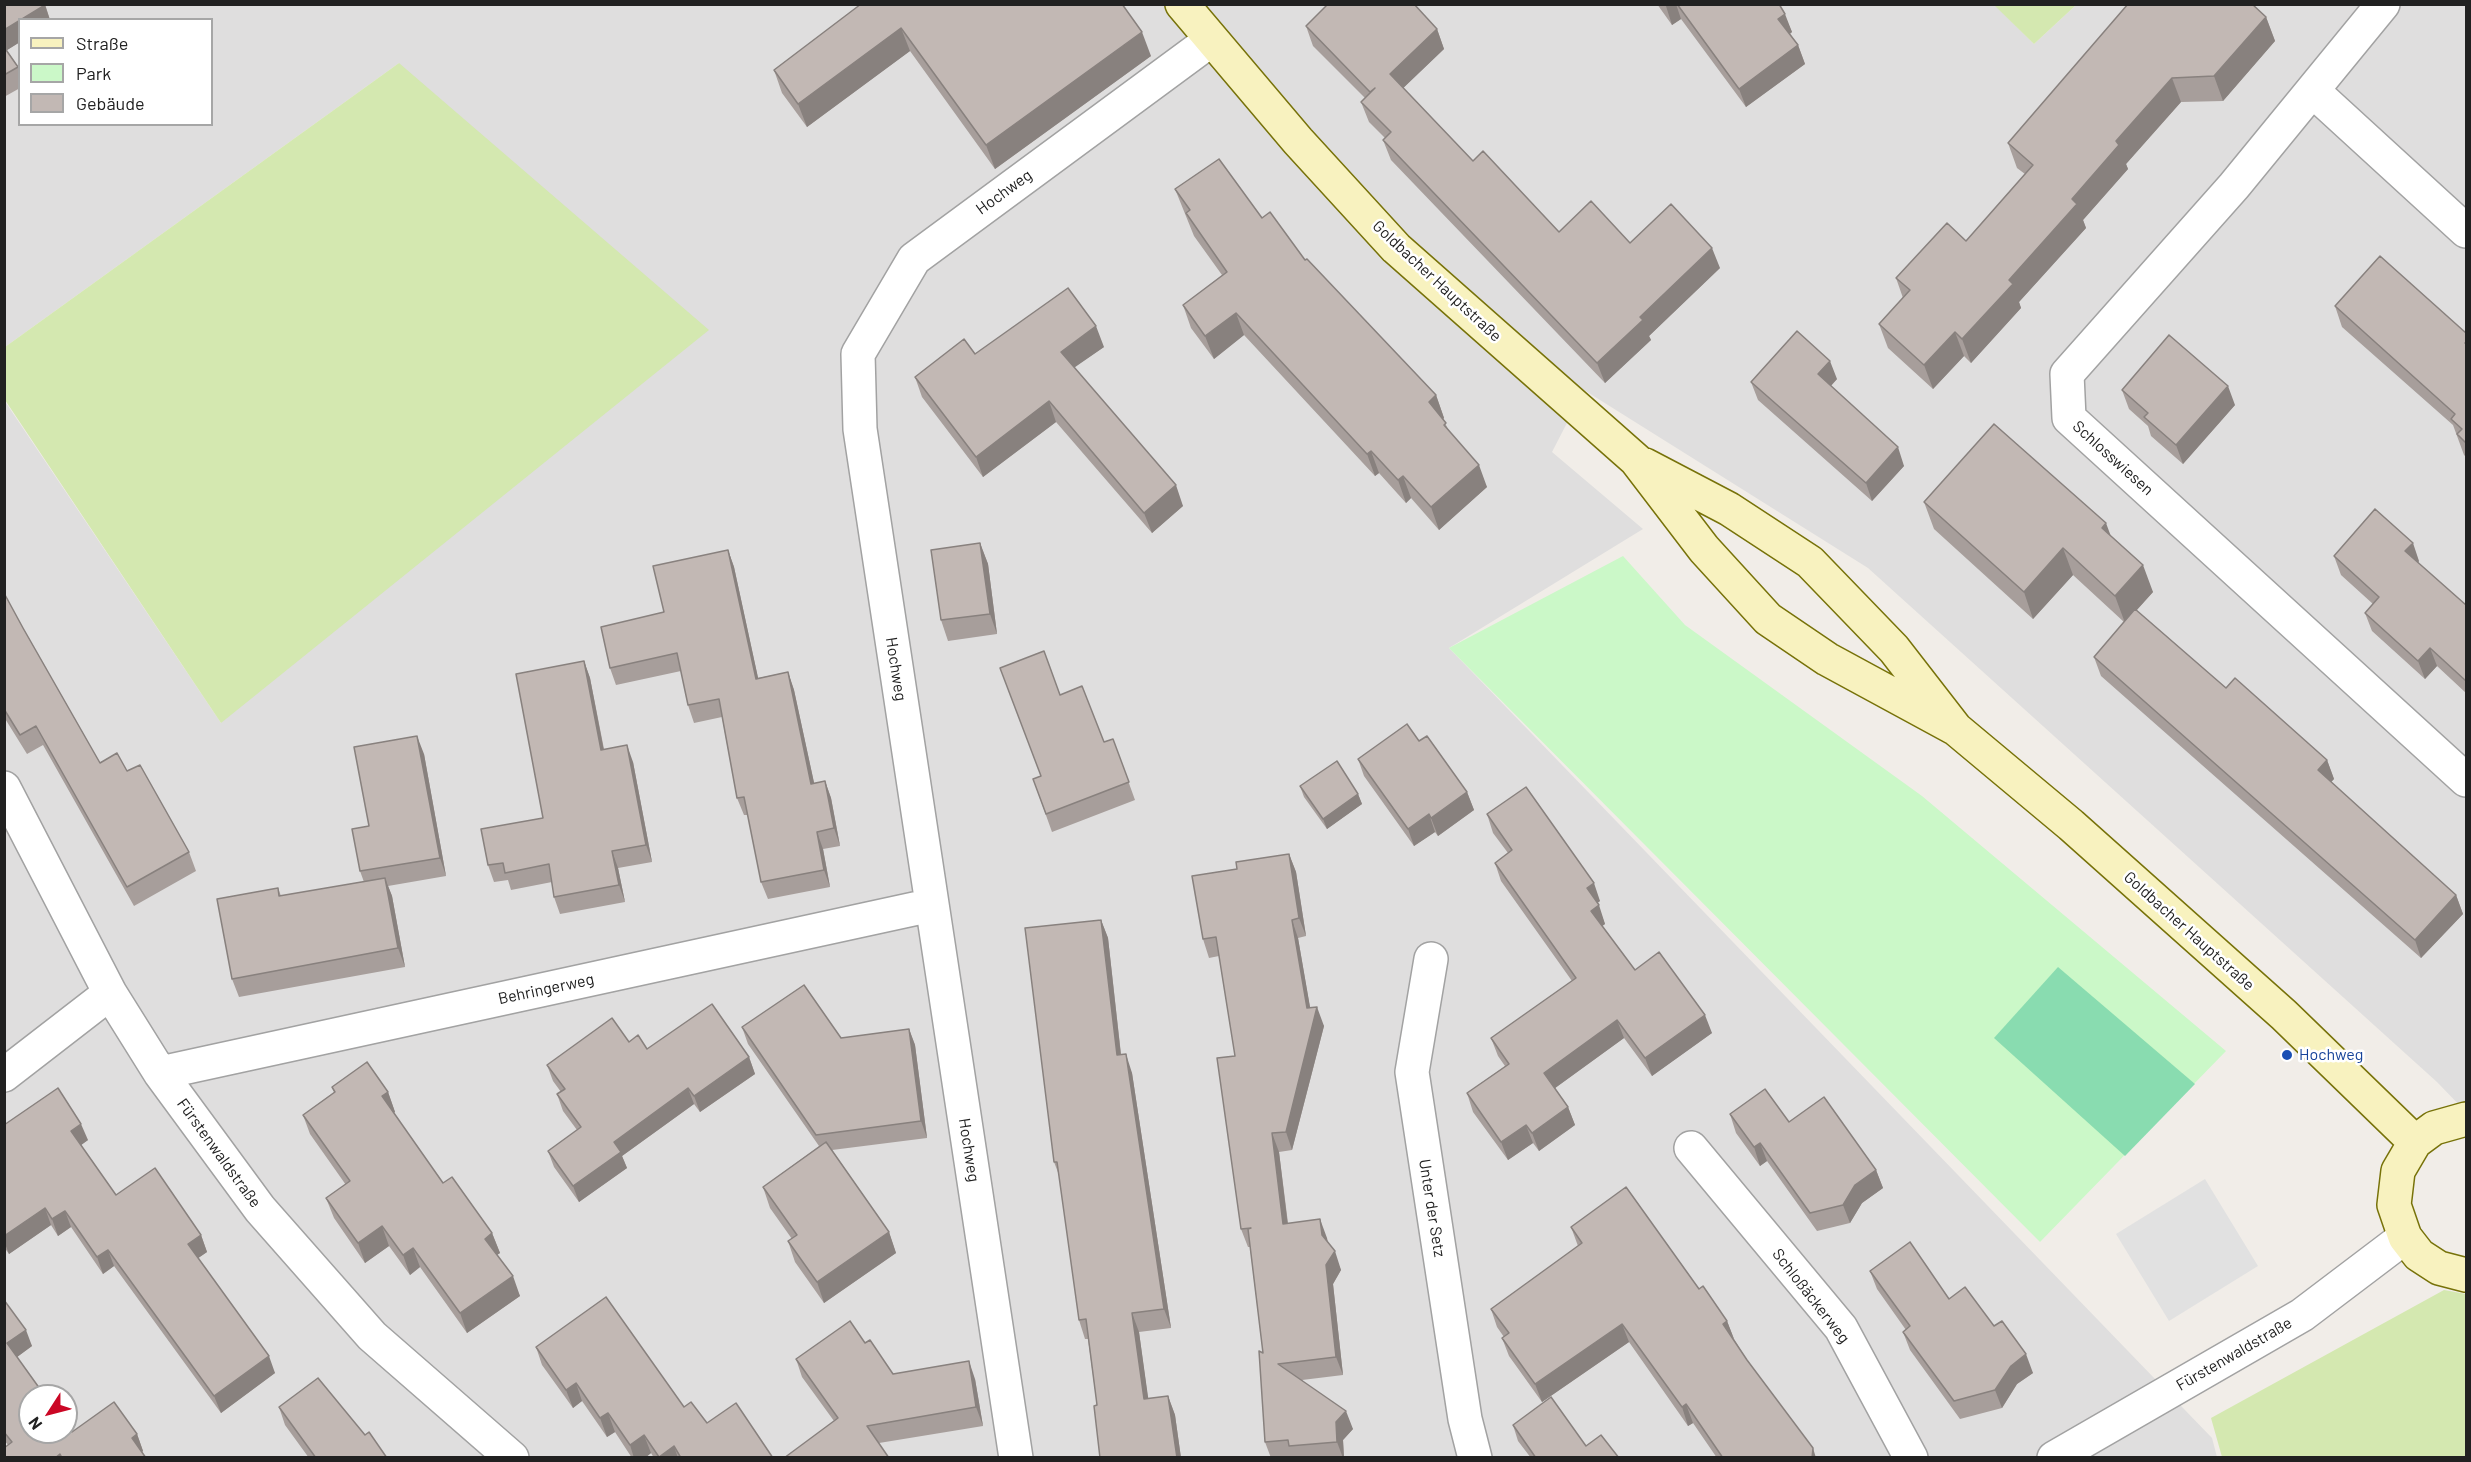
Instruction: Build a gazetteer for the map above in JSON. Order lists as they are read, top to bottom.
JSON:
{
  "streets": {
    "street": [
      "Hochweg",
      "Goldbacher Hauptstraße",
      "Schlosswiesen",
      "Behringerweg",
      "Fürstenwaldstraße",
      "Unter der Setz",
      "Schloßäckerweg"
    ]
  },
  "crossings": [
    ["Hochweg", "Goldbacher Hauptstraße"],
    ["Hochweg", "Behringerweg"],
    ["Behringerweg", "Fürstenwaldstraße"]
  ],
  "places": ["Hochweg"],
  "legend": ["Straße", "Park", "Gebäude"],
  "north": "bottom left"
}
